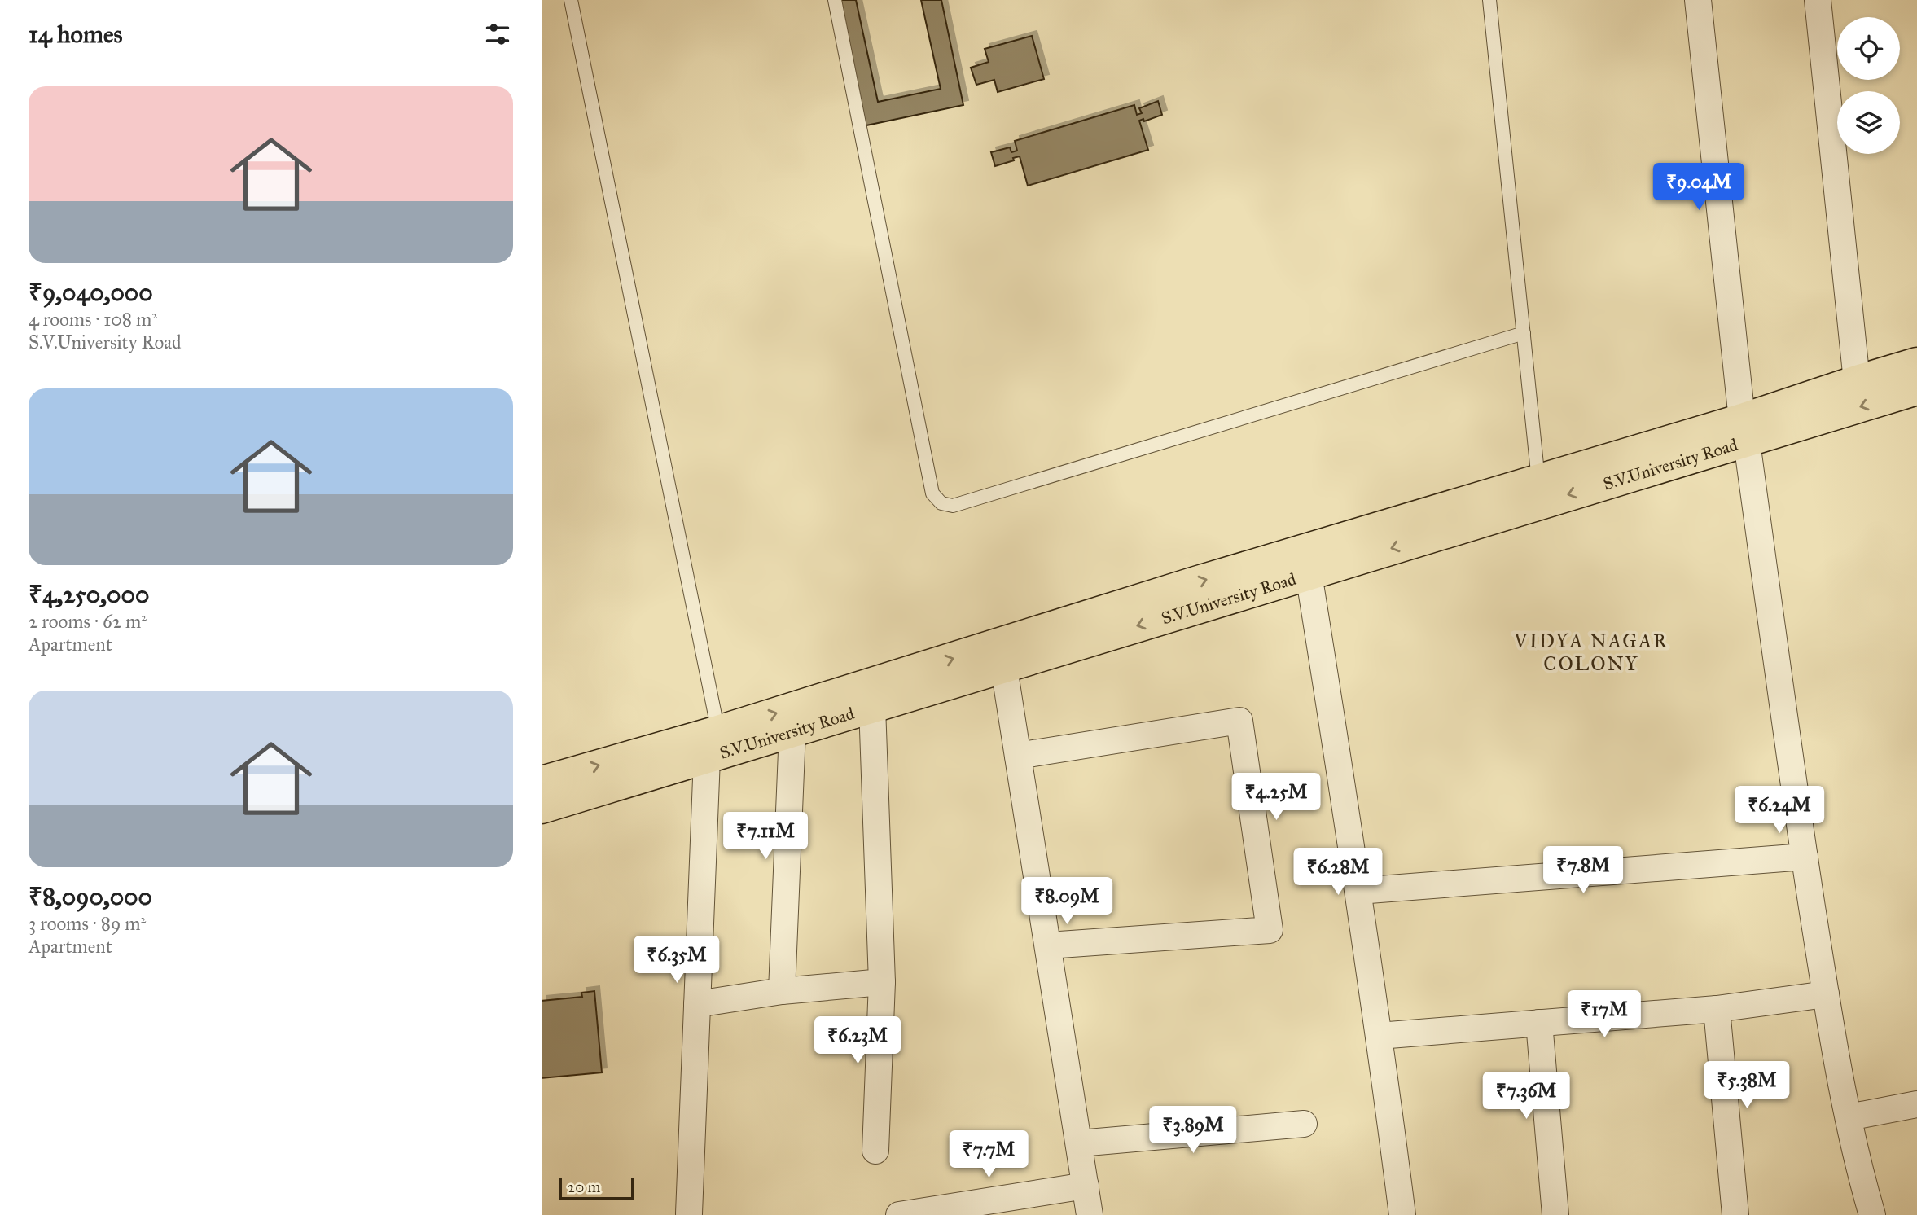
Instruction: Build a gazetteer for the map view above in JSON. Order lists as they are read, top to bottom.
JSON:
{
  "streets": {
    "main road": ["S.V.University Road"]
  },
  "districts": ["VIDYA NAGAR COLONY"],
  "scale_bar": "20 m",
  "page": {
    "heading": "14 homes",
    "list": [
      {
        "name": "₹9,040,000",
        "note": "4 rooms · 108 m² · S.V.University Road"
      },
      {
        "name": "₹4,250,000",
        "note": "2 rooms · 62 m² · Apartment"
      },
      {
        "name": "₹8,090,000",
        "note": "3 rooms · 89 m² · Apartment"
      }
    ],
    "price": [
      "₹9.04M",
      "₹4.25M",
      "₹6.24M",
      "₹7.11M",
      "₹7.8M",
      "₹6.28M",
      "₹8.09M",
      "₹6.35M",
      "₹17M",
      "₹6.23M",
      "₹5.38M",
      "₹7.36M",
      "₹3.89M",
      "₹7.7M"
    ],
    "scale": "20 m"
  }
}
